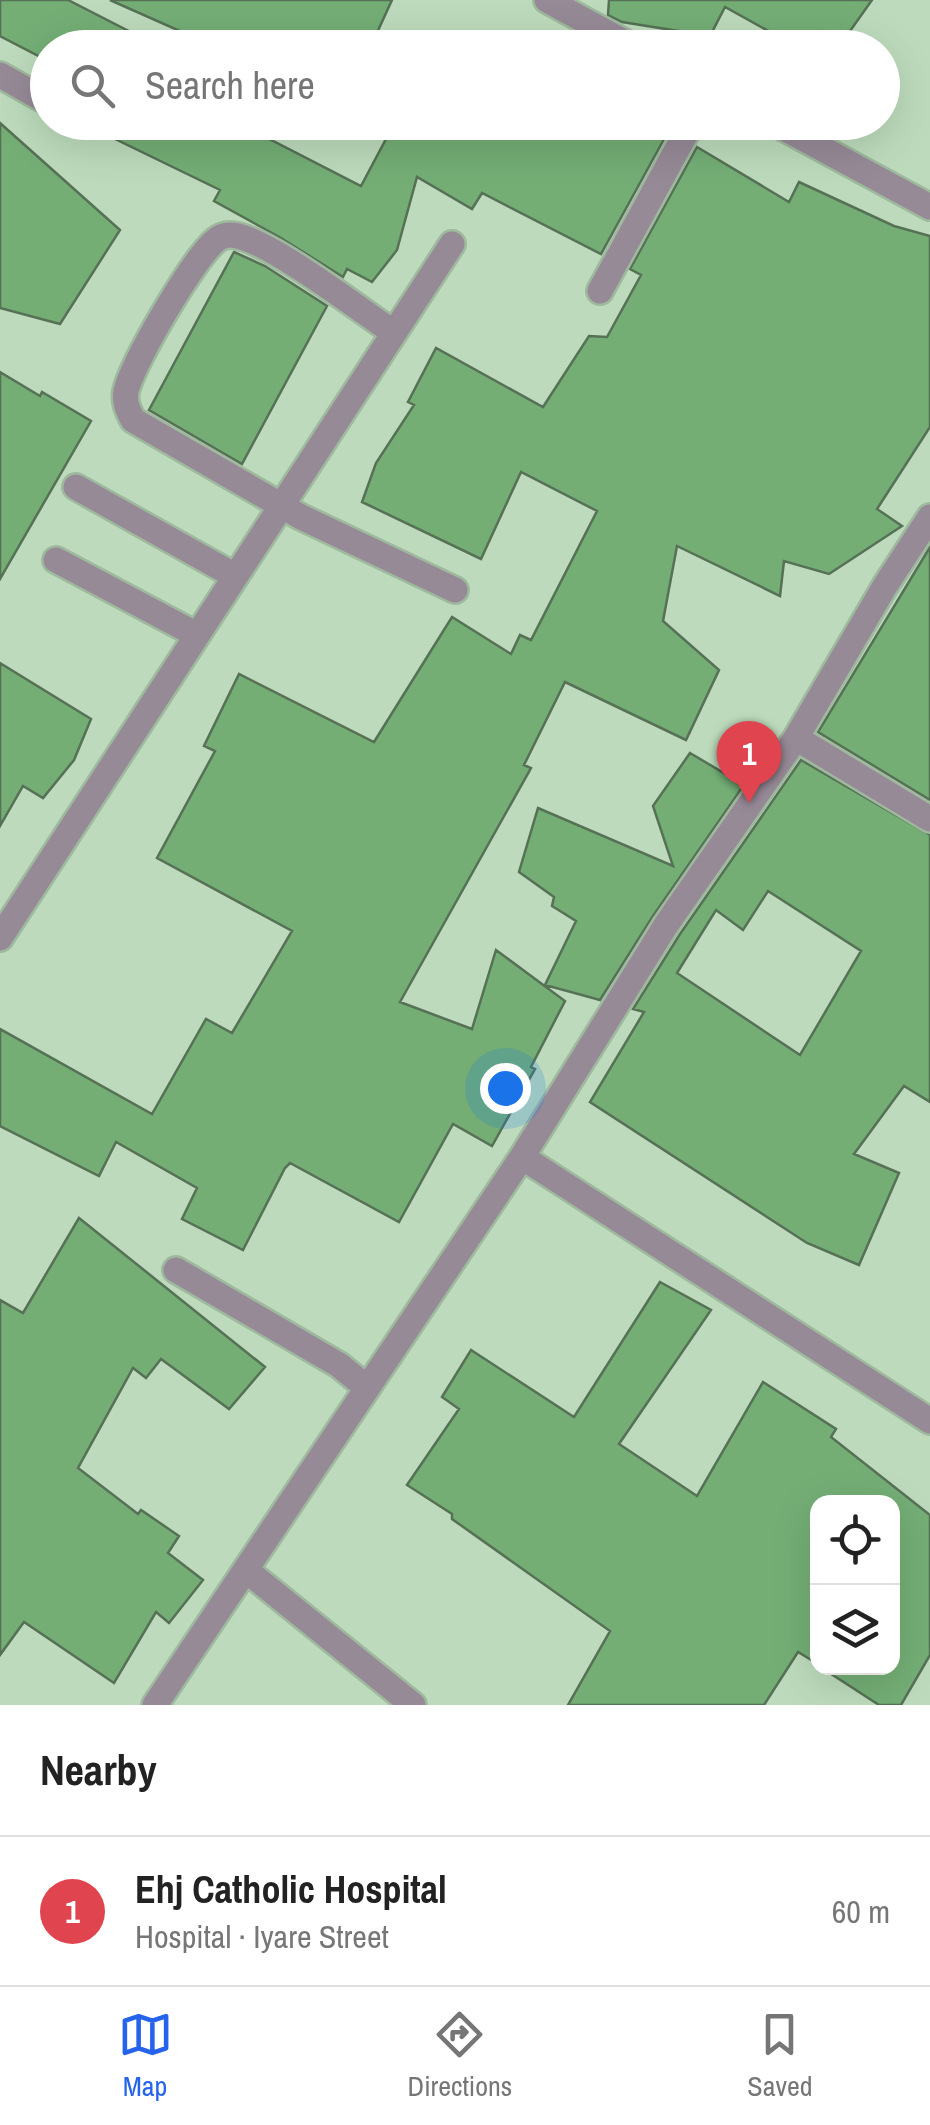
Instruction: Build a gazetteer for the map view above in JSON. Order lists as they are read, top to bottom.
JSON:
{
  "page": {
    "search": "Search here",
    "pins": "1",
    "heading": "Nearby",
    "list": [
      {
        "mark": "1",
        "name": "Ehj Catholic Hospital",
        "note": "Hospital · Iyare Street",
        "value": "60 m"
      }
    ],
    "nav": ["Map", "Directions", "Saved"]
  }
}
